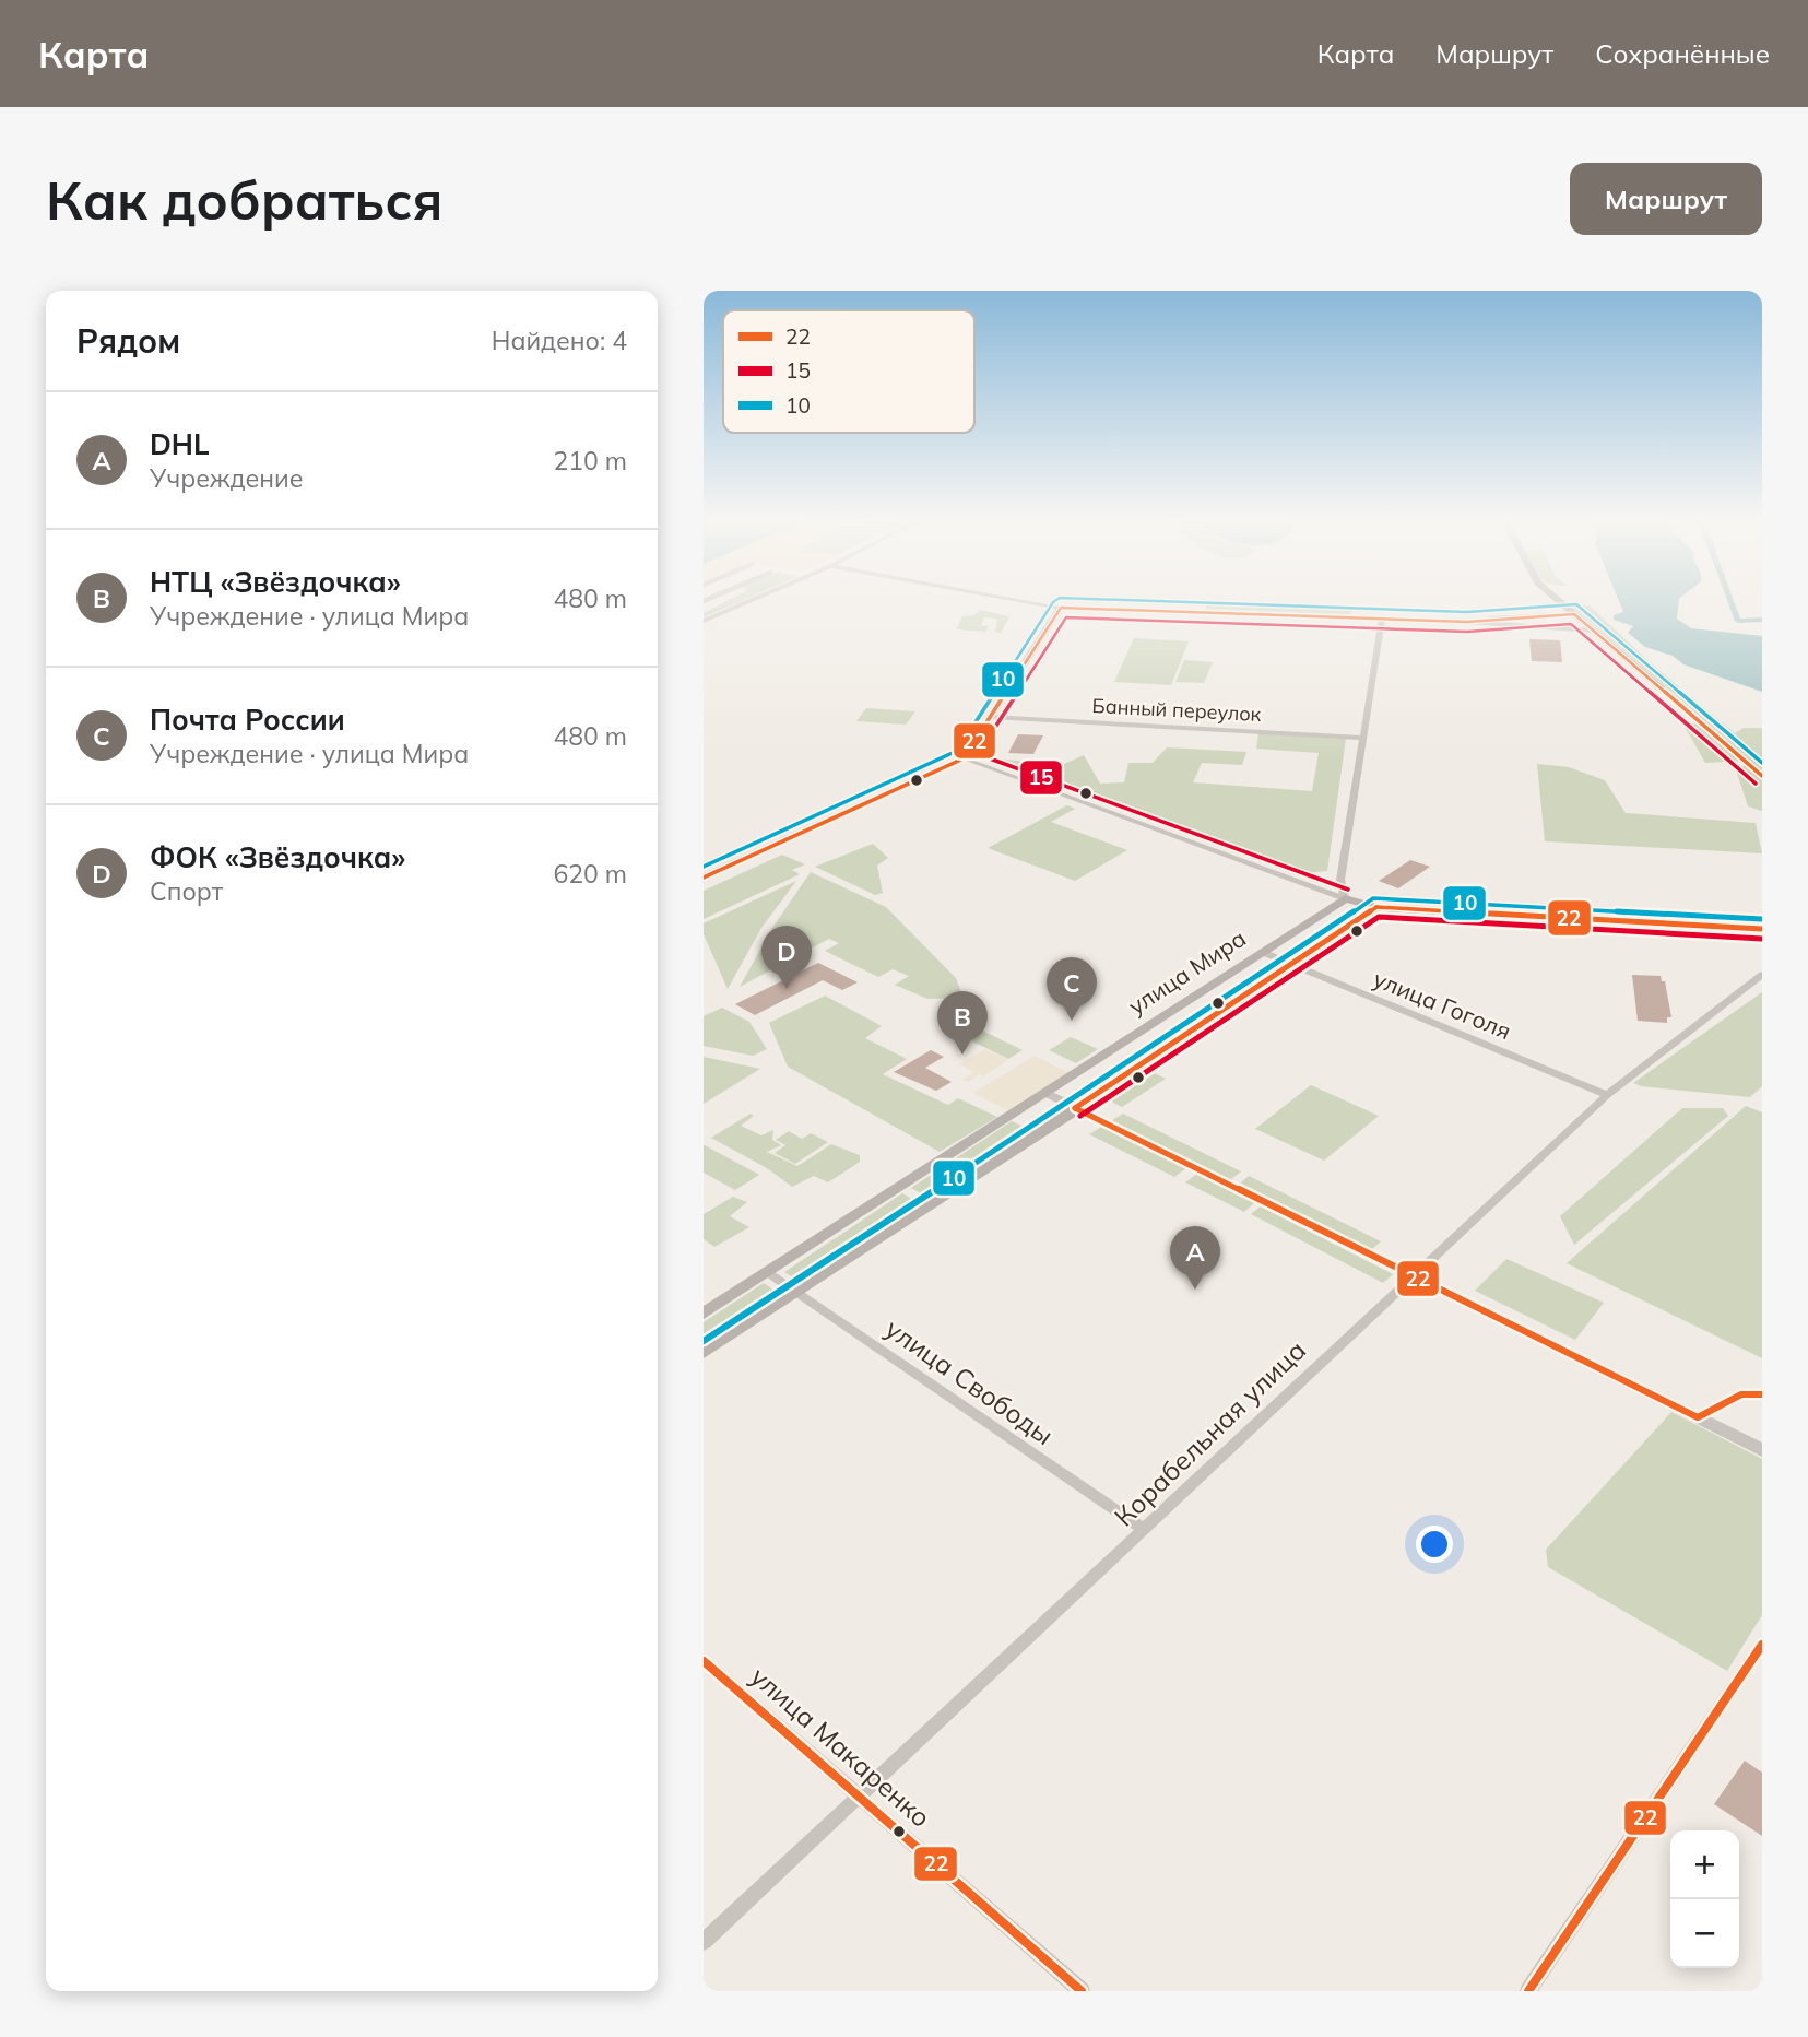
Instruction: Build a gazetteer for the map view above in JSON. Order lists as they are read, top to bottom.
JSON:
{
  "streets": {
    "main road": ["улица Мира"],
    "street": [
      "Банный переулок",
      "улица Гоголя",
      "улица Свободы",
      "Корабельная улица",
      "улица Макаренко"
    ]
  },
  "crossings": [
    ["улица Мира", "улица Гоголя"],
    ["улица Мира", "улица Свободы"],
    ["улица Гоголя", "Корабельная улица"],
    ["улица Свободы", "Корабельная улица"],
    ["Корабельная улица", "улица Макаренко"]
  ],
  "lines": ["transit line 10", "transit line 22", "transit line 15"],
  "legend": ["22", "15", "10"],
  "page": {
    "header": "Карта",
    "nav": ["Карта", "Маршрут", "Сохранённые"],
    "buttons": "Маршрут",
    "title": "Как добраться",
    "heading": ["Рядом", "Найдено: 4"],
    "list": [
      {
        "mark": "A",
        "name": "DHL",
        "note": "Учреждение",
        "value": "210 m"
      },
      {
        "mark": "B",
        "name": "НТЦ «Звёздочка»",
        "note": "Учреждение · улица Мира",
        "value": "480 m"
      },
      {
        "mark": "C",
        "name": "Почта России",
        "note": "Учреждение · улица Мира",
        "value": "480 m"
      },
      {
        "mark": "D",
        "name": "ФОК «Звёздочка»",
        "note": "Спорт",
        "value": "620 m"
      }
    ],
    "pins": [
      "D",
      "C",
      "B",
      "A"
    ],
    "map_buttons": ["+", "−"]
  }
}
